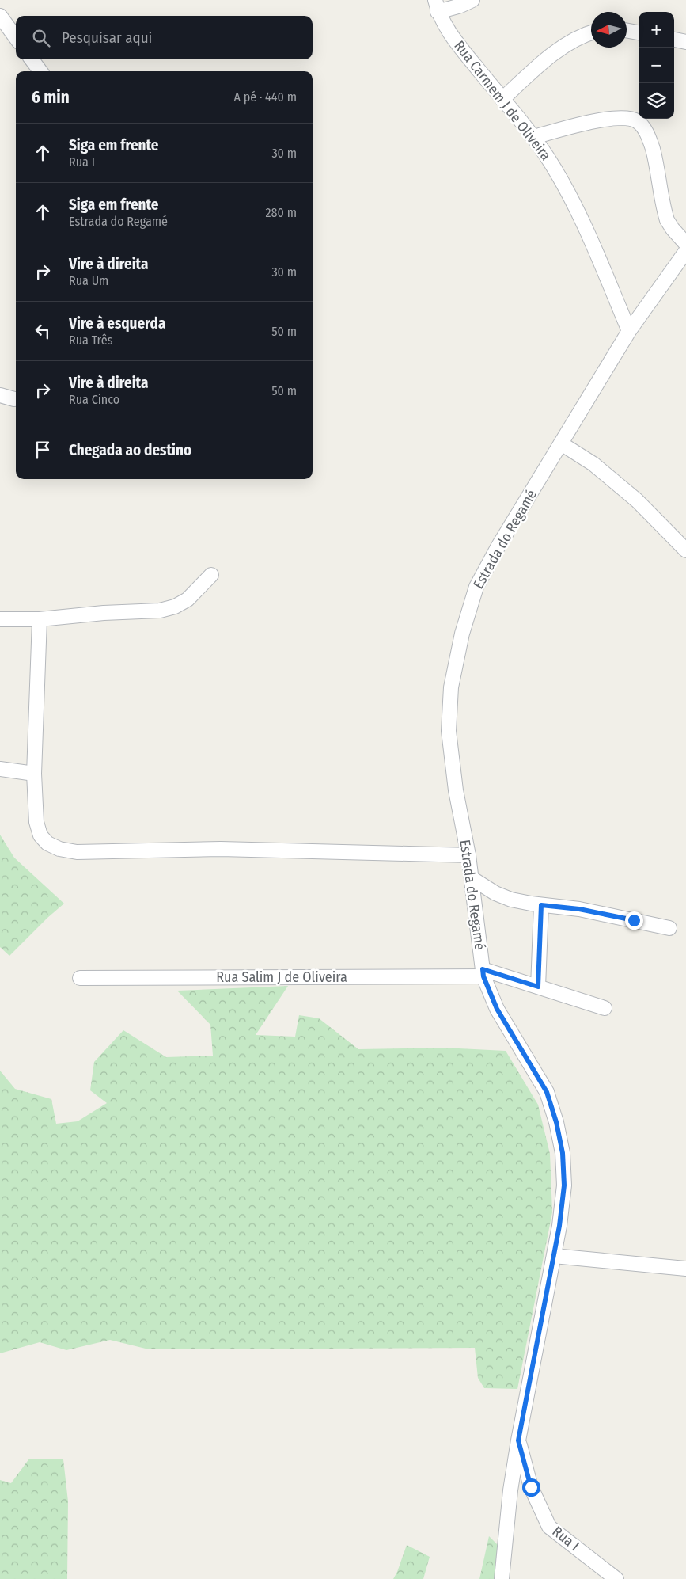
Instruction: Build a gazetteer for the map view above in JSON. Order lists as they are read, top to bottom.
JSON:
{
  "streets": {
    "street": [
      "Rua Carmem J de Oliveira",
      "Estrada do Regamé",
      "Rua Salim J de Oliveira",
      "Rua I"
    ]
  },
  "crossings": [
    ["Rua Carmem J de Oliveira", "Estrada do Regamé"],
    ["Estrada do Regamé", "Rua Salim J de Oliveira"],
    ["Estrada do Regamé", "Rua I"]
  ],
  "north": "left",
  "page": {
    "map_buttons": ["+", "−"],
    "search": "Pesquisar aqui",
    "heading": ["6 min", "A pé · 440 m"],
    "list": [
      ["Siga em frente", "Rua I", "30 m"],
      ["Siga em frente", "Estrada do Regamé", "280 m"],
      ["Vire à direita", "Rua Um", "30 m"],
      ["Vire à esquerda", "Rua Três", "50 m"],
      ["Vire à direita", "Rua Cinco", "50 m"],
      "Chegada ao destino"
    ]
  }
}
